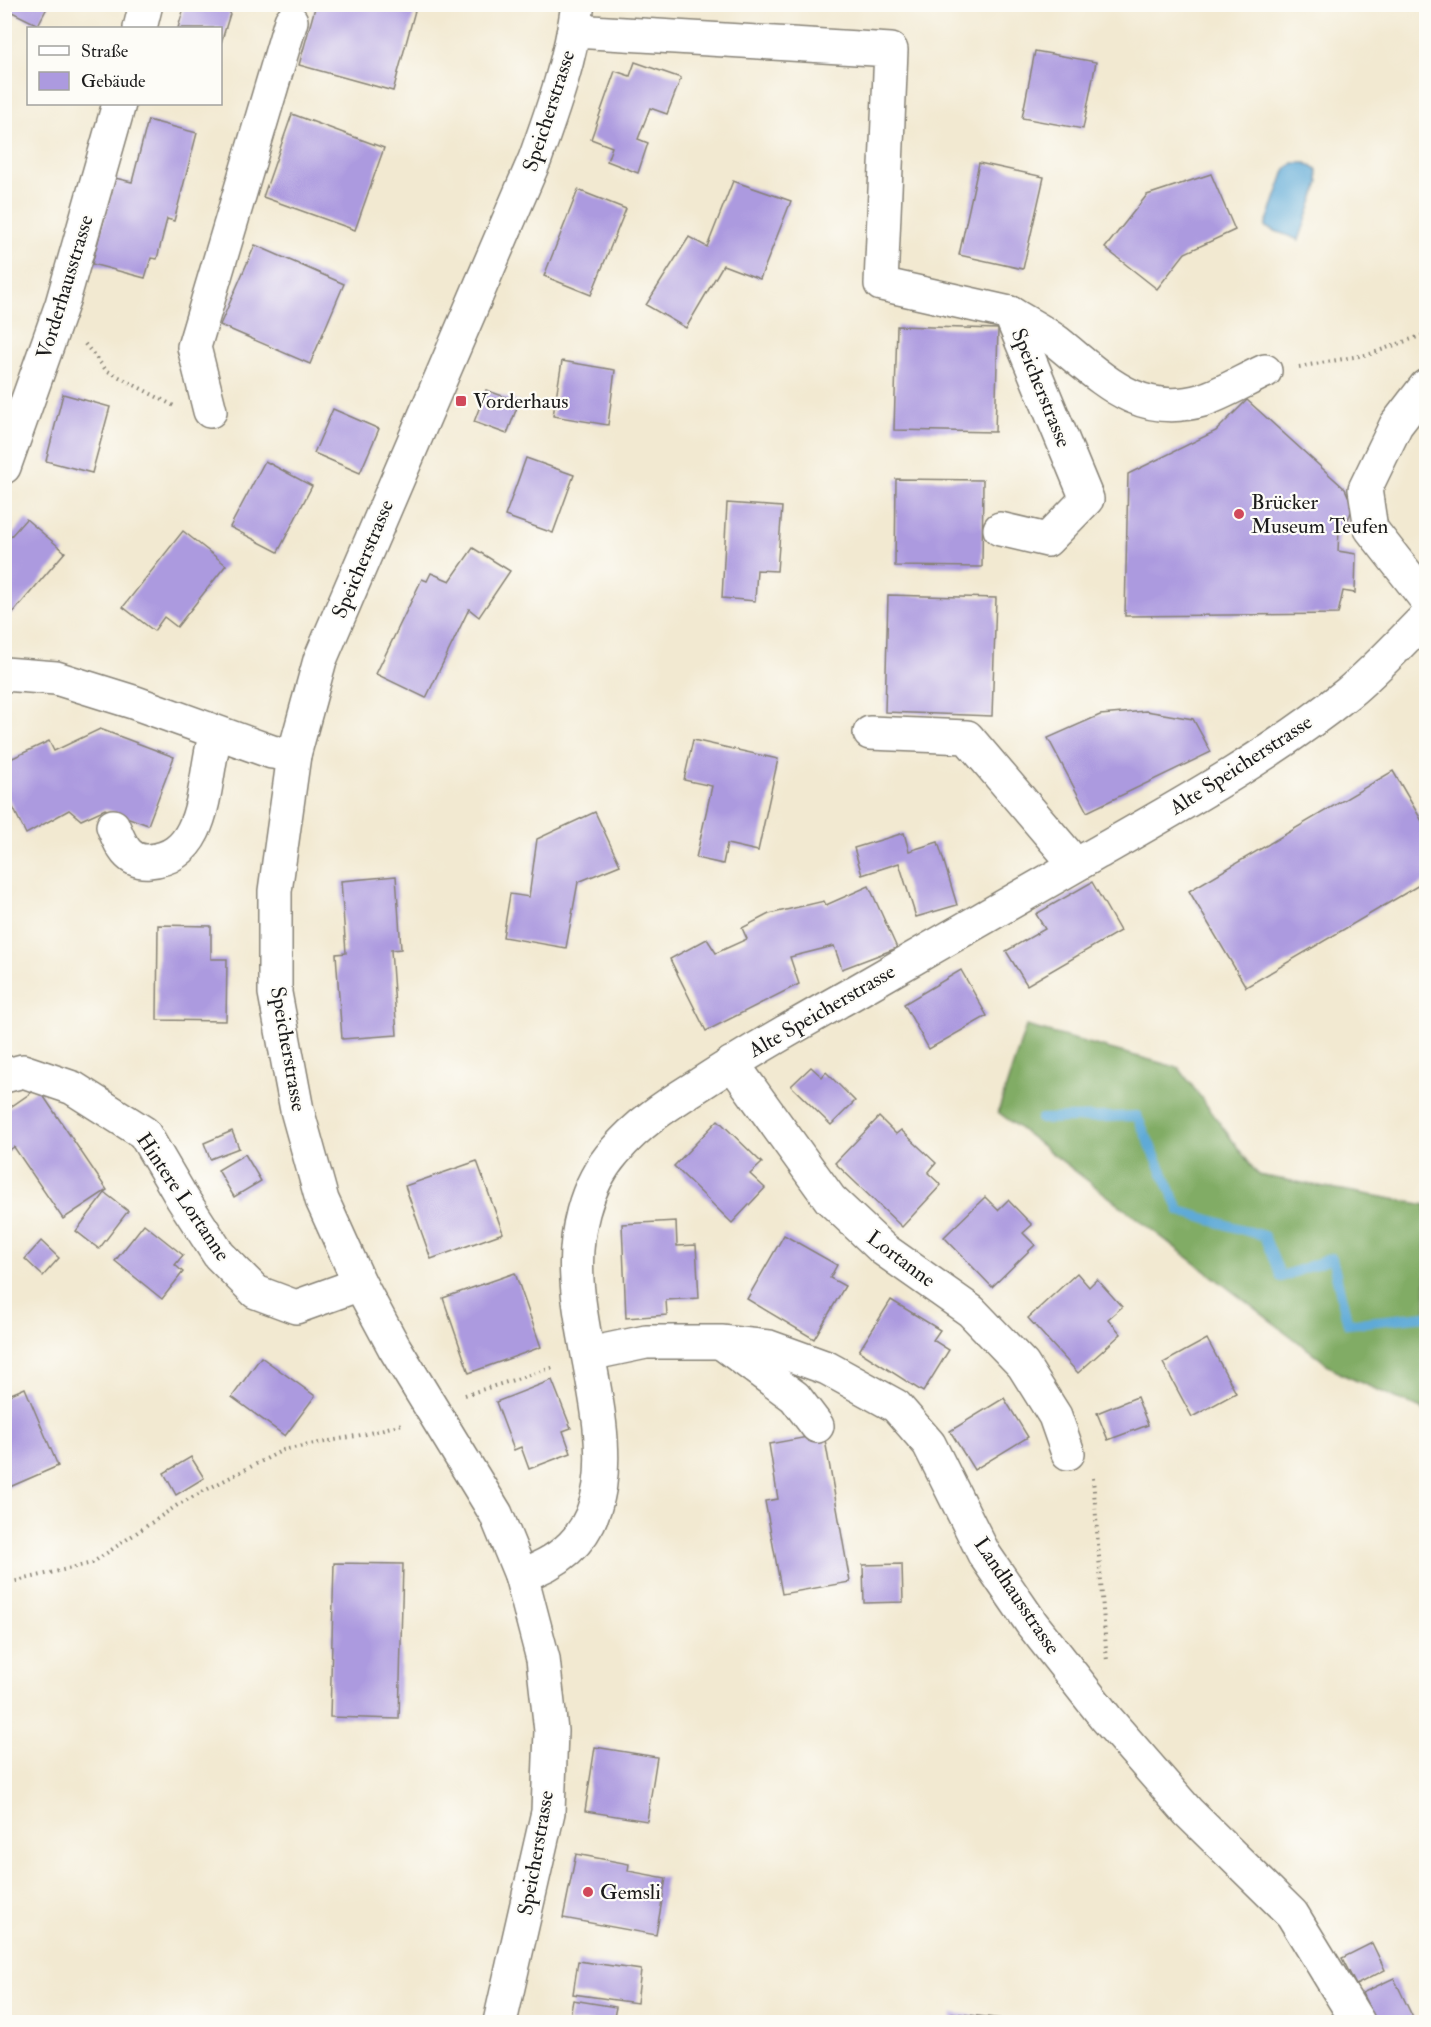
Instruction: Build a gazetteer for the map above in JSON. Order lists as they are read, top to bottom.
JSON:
{
  "streets": {
    "street": [
      "Speicherstrasse",
      "Vorderhausstrasse",
      "Alte Speicherstrasse",
      "Hintere Lortanne",
      "Lortanne",
      "Landhausstrasse"
    ]
  },
  "crossings": [
    ["Speicherstrasse", "Alte Speicherstrasse"],
    ["Speicherstrasse", "Hintere Lortanne"],
    ["Alte Speicherstrasse", "Lortanne"],
    ["Alte Speicherstrasse", "Landhausstrasse"]
  ],
  "places": {
    "transit": ["Vorderhaus"],
    "other": ["Brücker Museum Teufen", "Gemsli"]
  },
  "legend": ["Straße", "Gebäude"]
}
